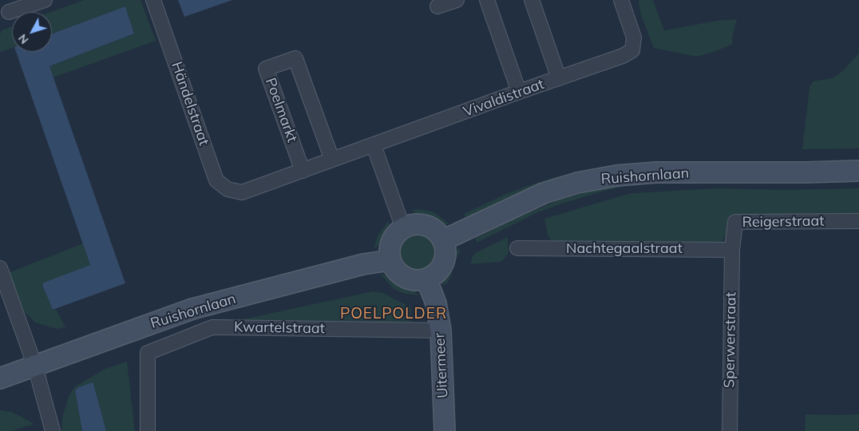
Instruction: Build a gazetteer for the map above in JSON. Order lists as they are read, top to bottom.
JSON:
{
  "streets": {
    "main road": ["Ruishornlaan", "Uitermeer"],
    "street": [
      "Vivaldistraat",
      "Händelstraat",
      "Poelmarkt",
      "Reigerstraat",
      "Nachtegaalstraat",
      "Kwartelstraat",
      "Sperwerstraat"
    ]
  },
  "crossings": [
    ["Vivaldistraat", "Händelstraat"],
    ["Vivaldistraat", "Poelmarkt"],
    ["Ruishornlaan", "Uitermeer"],
    ["Reigerstraat", "Nachtegaalstraat"],
    ["Reigerstraat", "Sperwerstraat"],
    ["Nachtegaalstraat", "Sperwerstraat"],
    ["Kwartelstraat", "Uitermeer"]
  ],
  "districts": ["POELPOLDER"],
  "north": "bottom left"
}
